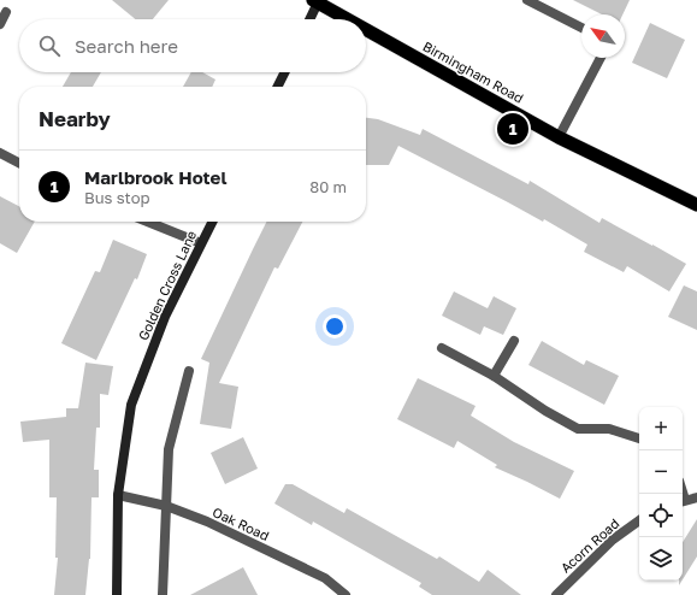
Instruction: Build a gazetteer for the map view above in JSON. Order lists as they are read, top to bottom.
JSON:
{
  "streets": {
    "highway": ["Birmingham Road"],
    "main road": ["Golden Cross Lane"],
    "street": ["Oak Road", "Acorn Road"]
  },
  "crossings": [
    ["Golden Cross Lane", "Oak Road"]
  ],
  "north": "top left",
  "page": {
    "search": "Search here",
    "heading": "Nearby",
    "pins": "1",
    "list": [
      {
        "mark": "1",
        "name": "Marlbrook Hotel",
        "note": "Bus stop",
        "value": "80 m"
      }
    ],
    "map_buttons": ["+", "−"]
  }
}
